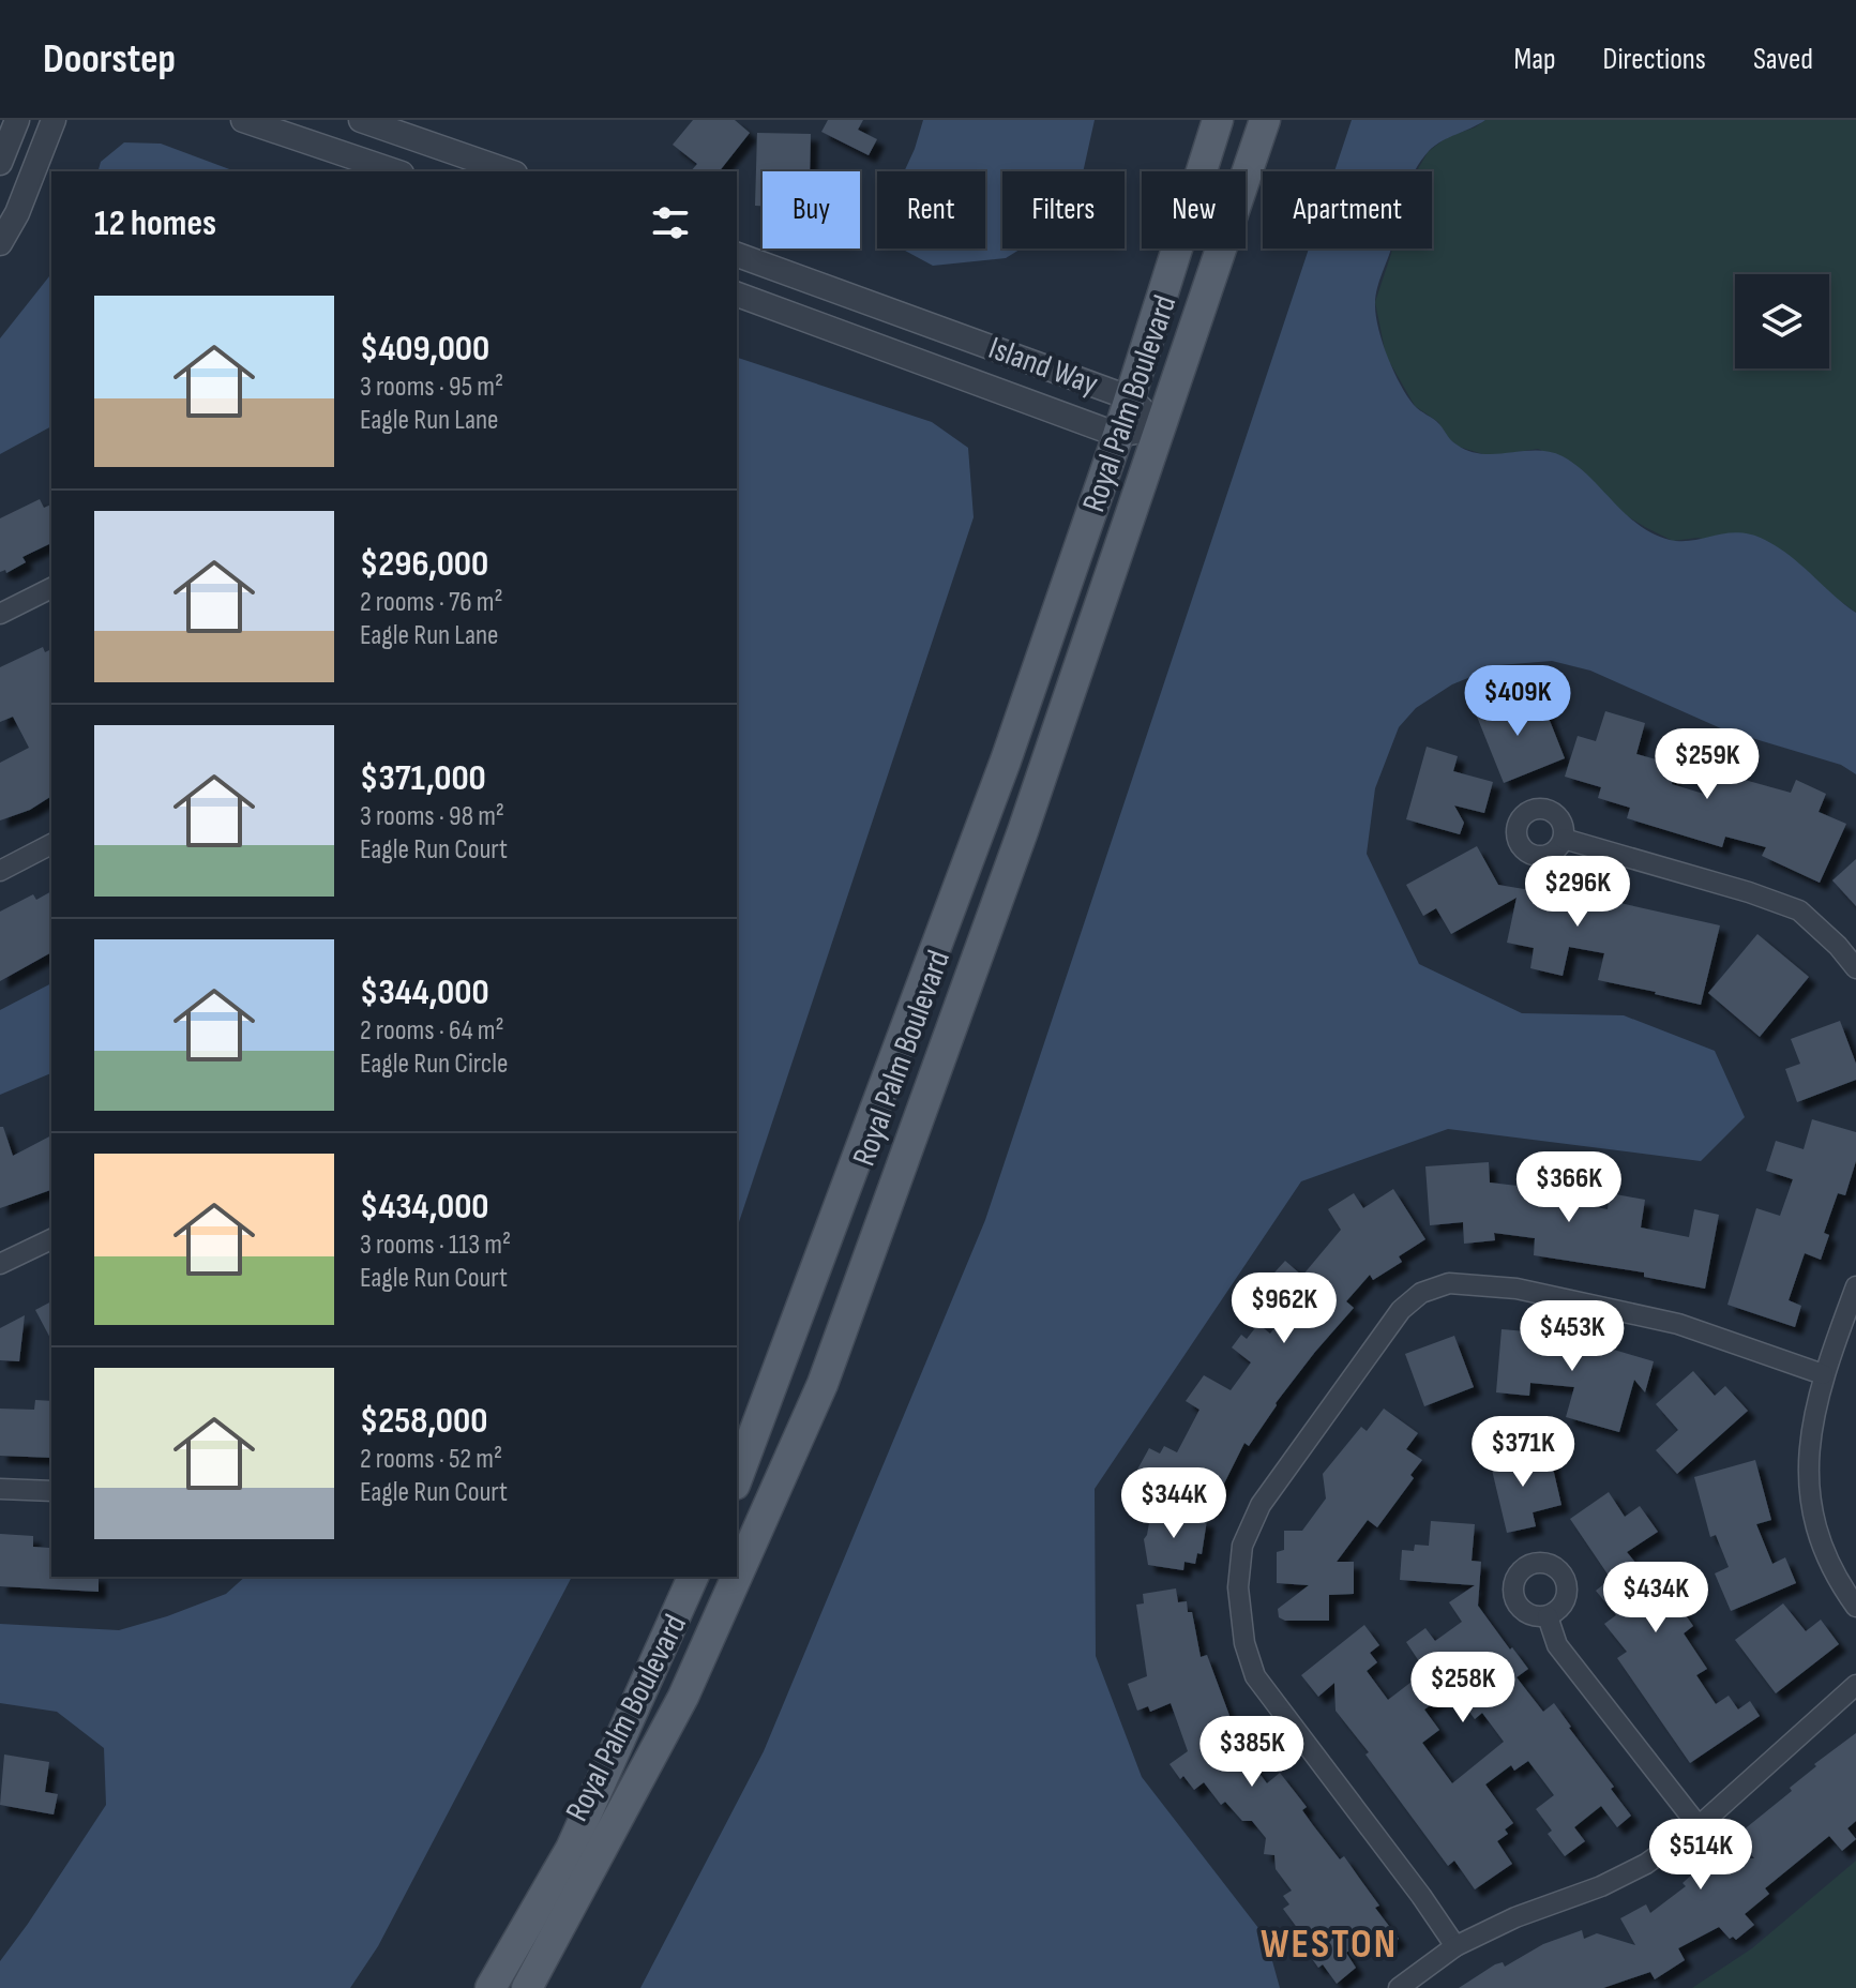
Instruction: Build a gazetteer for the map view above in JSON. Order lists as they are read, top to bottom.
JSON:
{
  "streets": {
    "main road": ["Royal Palm Boulevard"],
    "street": ["Island Way"]
  },
  "crossings": [
    ["Island Way", "Royal Palm Boulevard"]
  ],
  "districts": ["WESTON"],
  "page": {
    "header": "Doorstep",
    "nav": ["Map", "Directions", "Saved"],
    "chip": [
      "Buy",
      "Rent",
      "Filters",
      "New",
      "Apartment"
    ],
    "heading": "12 homes",
    "list": [
      {
        "name": "$409,000",
        "note": "3 rooms · 95 m² · Eagle Run Lane"
      },
      {
        "name": "$296,000",
        "note": "2 rooms · 76 m² · Eagle Run Lane"
      },
      {
        "name": "$371,000",
        "note": "3 rooms · 98 m² · Eagle Run Court"
      },
      {
        "name": "$344,000",
        "note": "2 rooms · 64 m² · Eagle Run Circle"
      },
      {
        "name": "$434,000",
        "note": "3 rooms · 113 m² · Eagle Run Court"
      },
      {
        "name": "$258,000",
        "note": "2 rooms · 52 m² · Eagle Run Court"
      }
    ],
    "price": [
      "$409K",
      "$259K",
      "$296K",
      "$366K",
      "$962K",
      "$453K",
      "$371K",
      "$344K",
      "$434K",
      "$258K",
      "$385K",
      "$514K"
    ]
  }
}
